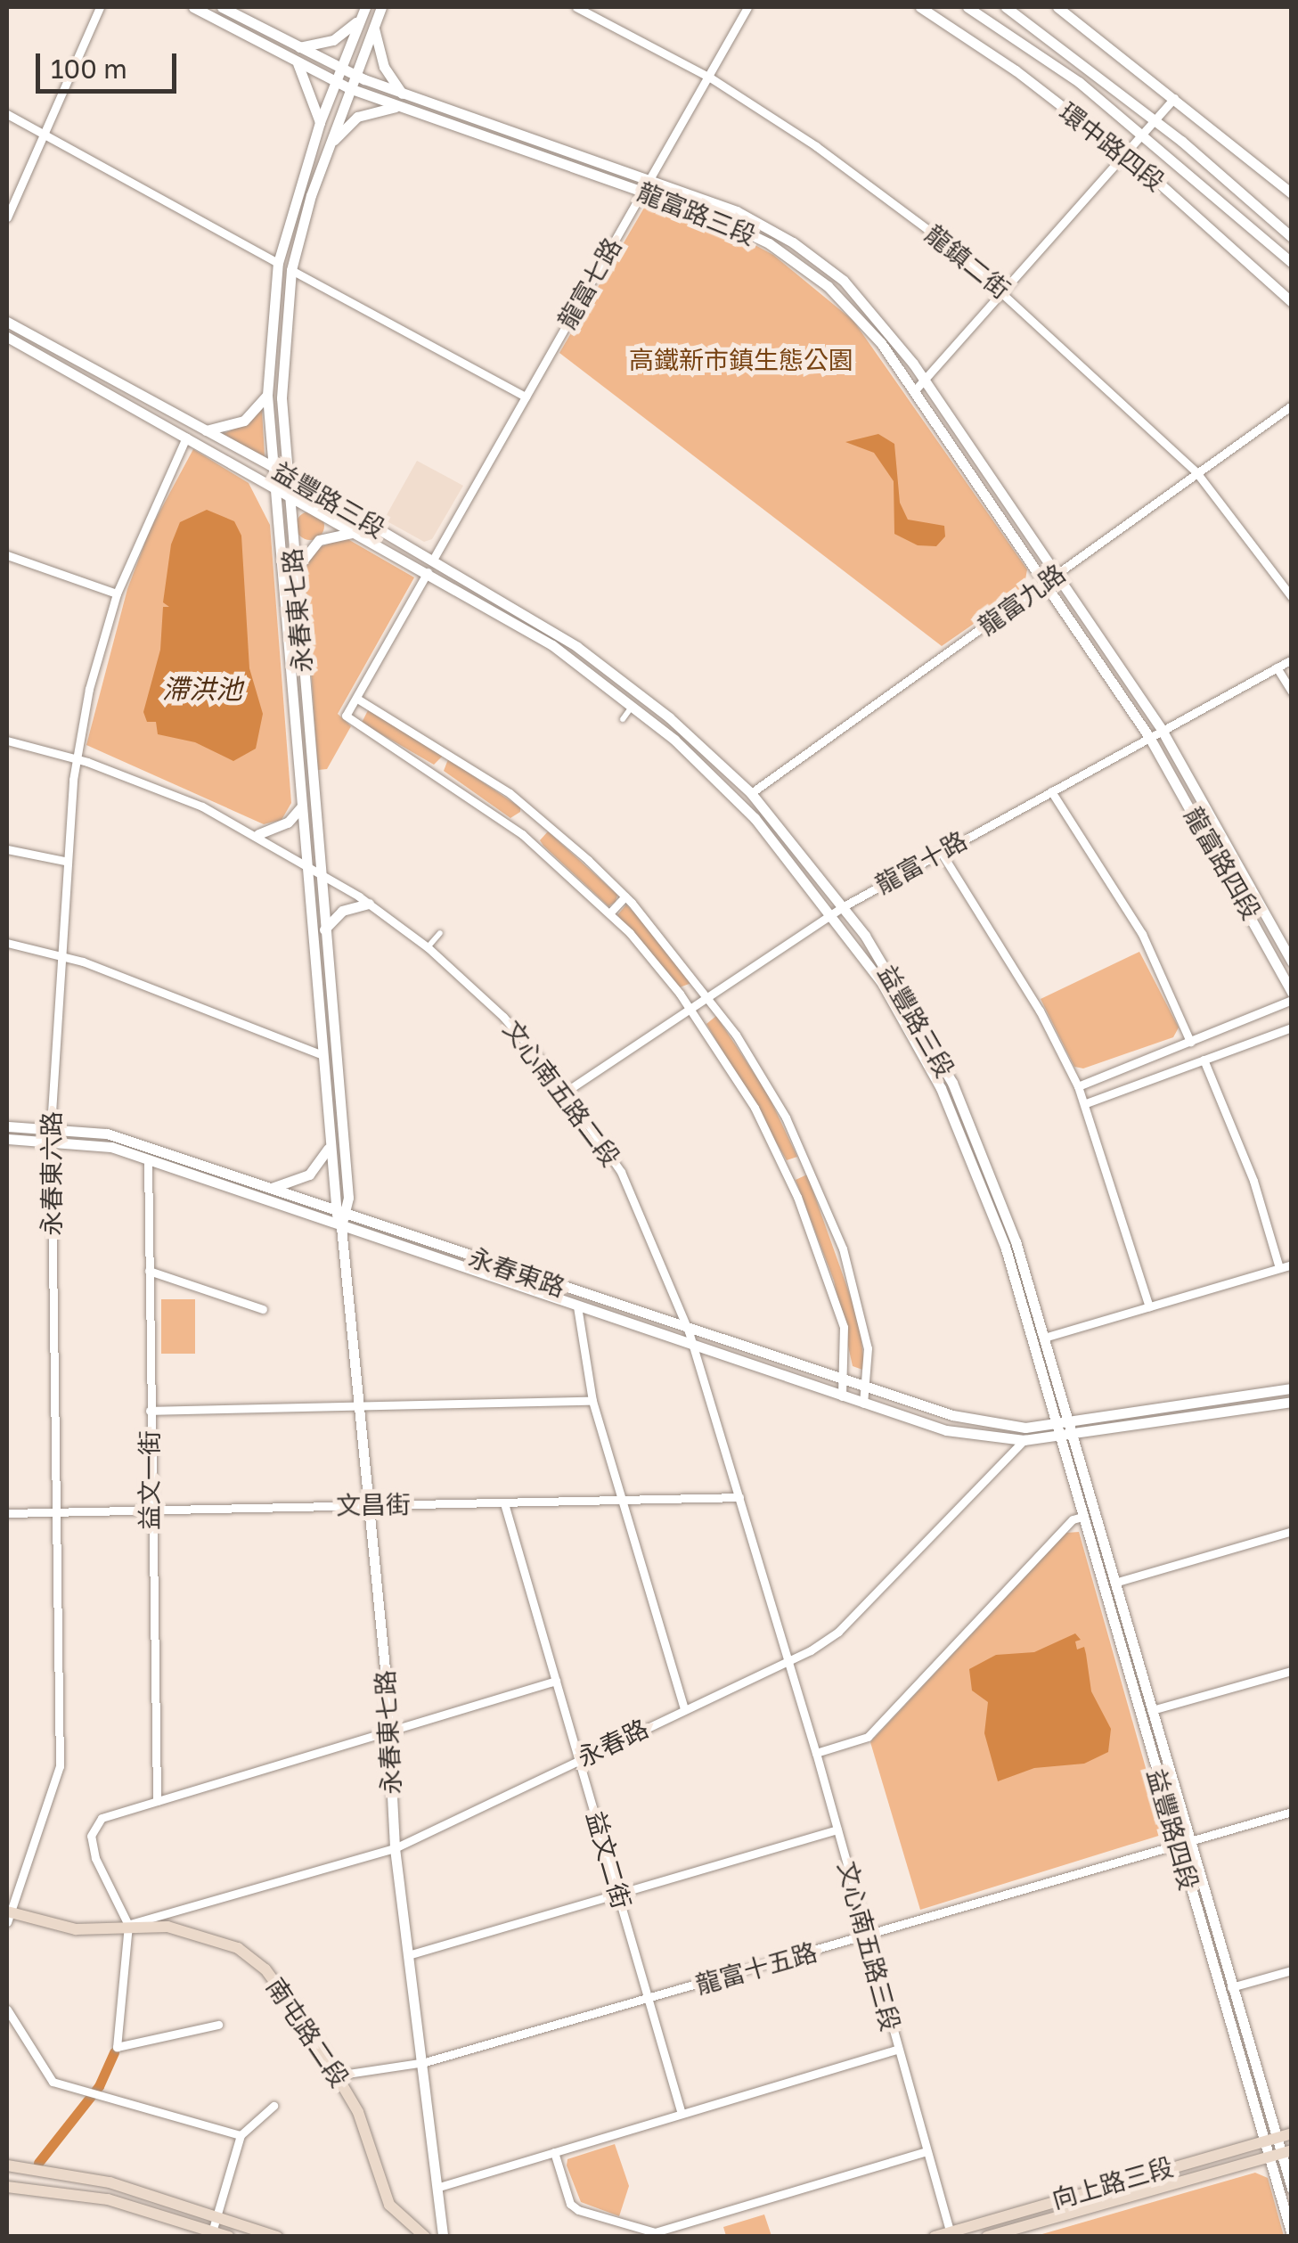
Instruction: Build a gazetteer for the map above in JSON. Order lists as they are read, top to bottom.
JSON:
{
  "streets": {
    "main road": ["南屯路二段", "向上路三段"],
    "street": [
      "環中路四段",
      "龍富路三段",
      "龍鎮二街",
      "龍富七路",
      "益豐路三段",
      "龍富九路",
      "永春東七路",
      "龍富十路",
      "龍富路四段",
      "文心南五路二段",
      "永春東六路",
      "永春東路",
      "益文一街",
      "文昌街",
      "永春路",
      "益豐路四段",
      "益文二街",
      "文心南五路三段",
      "龍富十五路"
    ]
  },
  "crossings": [
    ["龍富路三段", "龍富七路"],
    ["龍富路三段", "龍富九路"],
    ["龍富路三段", "永春東七路"],
    ["龍富路三段", "龍富十路"],
    ["龍富路三段", "龍富路四段"],
    ["龍鎮二街", "龍富七路"],
    ["龍鎮二街", "龍富九路"],
    ["龍富七路", "益豐路三段"],
    ["益豐路三段", "龍富九路"],
    ["益豐路三段", "永春東七路"],
    ["益豐路三段", "龍富十路"],
    ["益豐路三段", "永春東六路"],
    ["益豐路三段", "益豐路四段"],
    ["永春東七路", "文心南五路二段"],
    ["永春東七路", "永春東路"],
    ["永春東七路", "文昌街"],
    ["永春東七路", "永春路"],
    ["永春東七路", "龍富十五路"],
    ["龍富十路", "龍富路四段"],
    ["龍富十路", "文心南五路二段"],
    ["文心南五路二段", "永春東六路"],
    ["文心南五路二段", "永春東路"],
    ["文心南五路二段", "文昌街"],
    ["文心南五路二段", "永春路"],
    ["文心南五路二段", "文心南五路三段"],
    ["永春東六路", "永春東路"],
    ["永春東六路", "文昌街"],
    ["永春東六路", "南屯路二段"],
    ["永春東路", "益文一街"],
    ["永春東路", "永春路"],
    ["益文一街", "文昌街"],
    ["文昌街", "益文二街"],
    ["永春路", "益文二街"],
    ["永春路", "文心南五路三段"],
    ["永春路", "南屯路二段"],
    ["益豐路四段", "龍富十五路"],
    ["益豐路四段", "向上路三段"],
    ["益文二街", "龍富十五路"],
    ["文心南五路三段", "龍富十五路"],
    ["文心南五路三段", "向上路三段"],
    ["龍富十五路", "南屯路二段"]
  ],
  "water": ["滯洪池"],
  "parks": ["高鐵新市鎮生態公園"],
  "scale_bar": "100 m"
}
